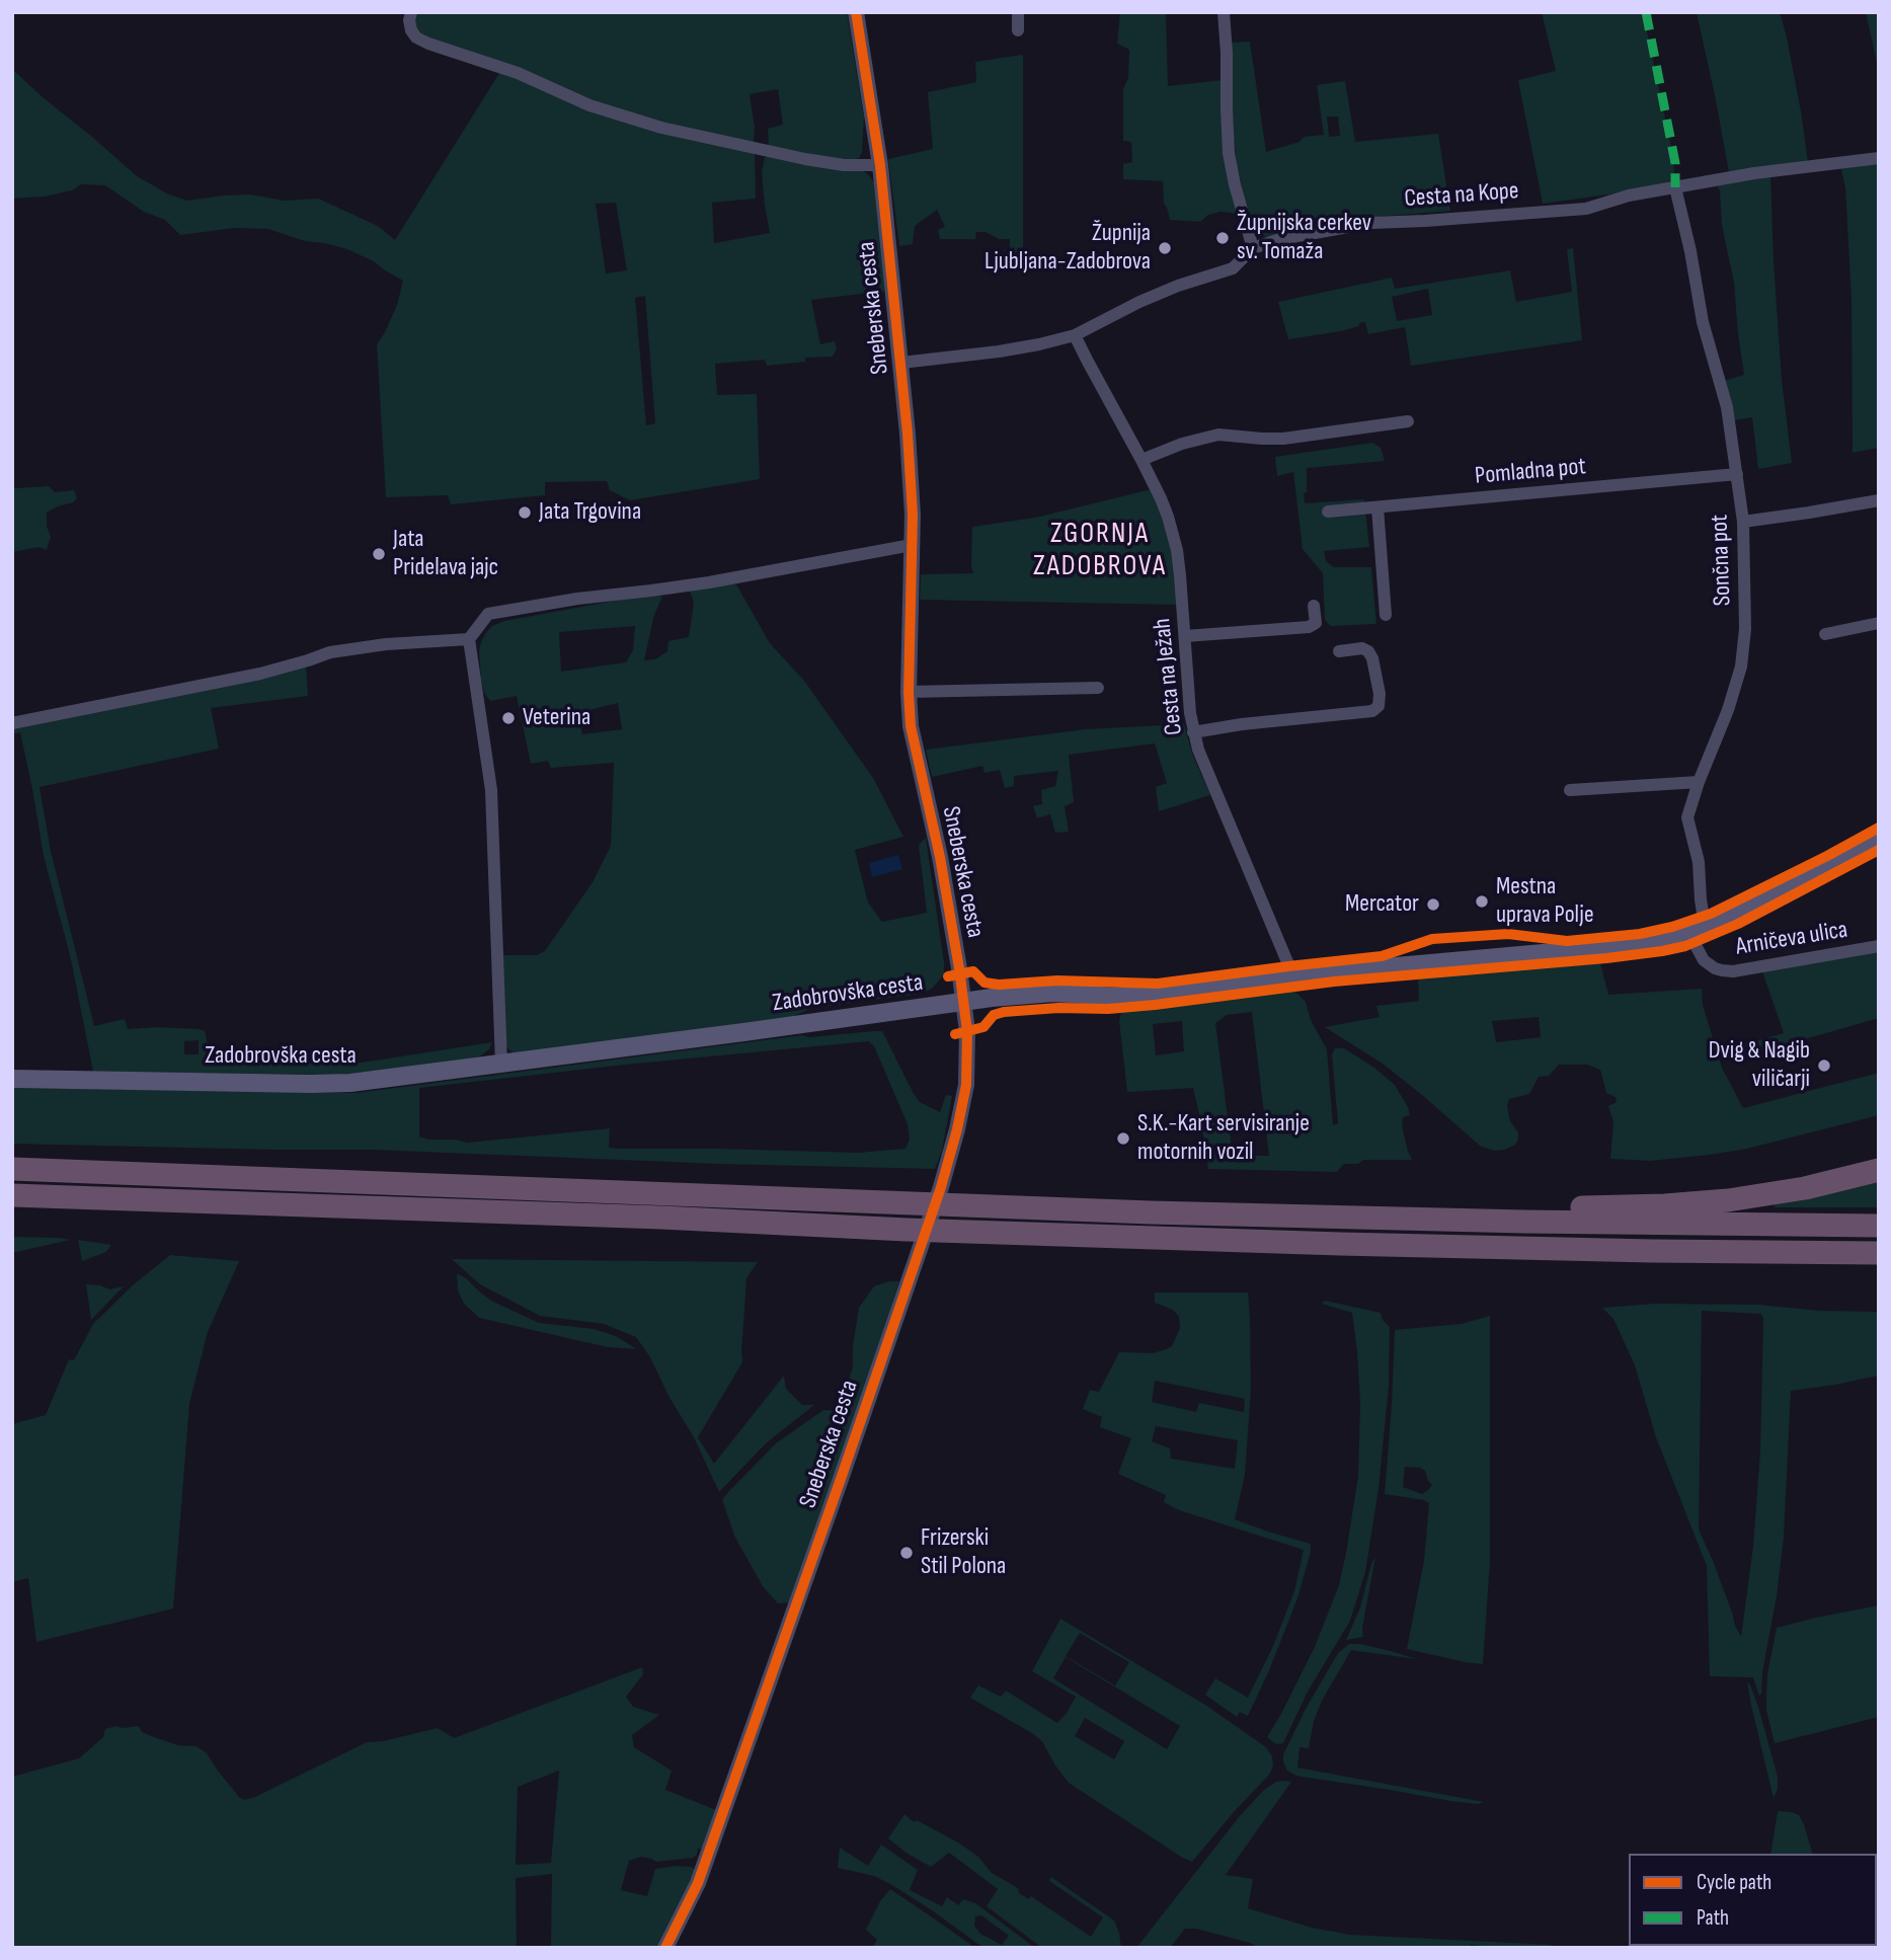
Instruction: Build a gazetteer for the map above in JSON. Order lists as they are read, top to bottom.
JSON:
{
  "streets": {
    "main road": ["Zadobrovška cesta"],
    "street": [
      "Cesta na Kope",
      "Sneberska cesta",
      "Pomladna pot",
      "Sončna pot",
      "Cesta na Ježah",
      "Arničeva ulica"
    ]
  },
  "crossings": [
    ["Cesta na Kope", "Sneberska cesta"],
    ["Cesta na Kope", "Sončna pot"],
    ["Cesta na Kope", "Cesta na Ježah"],
    ["Sneberska cesta", "Zadobrovška cesta"],
    ["Pomladna pot", "Sončna pot"],
    ["Sončna pot", "Arničeva ulica"],
    ["Sončna pot", "Zadobrovška cesta"],
    ["Cesta na Ježah", "Zadobrovška cesta"],
    ["Arničeva ulica", "Zadobrovška cesta"]
  ],
  "districts": ["ZGORNJA ZADOBROVA"],
  "places": [
    "Župnijska cerkev sv. Tomaža",
    "Župnija Ljubljana-Zadobrova",
    "Jata Trgovina",
    "Jata Pridelava jajc",
    "Veterina",
    "Mestna uprava Polje",
    "Mercator",
    "Dvig & Nagib viličarji",
    "S.K.-Kart servisiranje motornih vozil",
    "Frizerski Stil Polona"
  ],
  "legend": ["Cycle path", "Path"]
}
